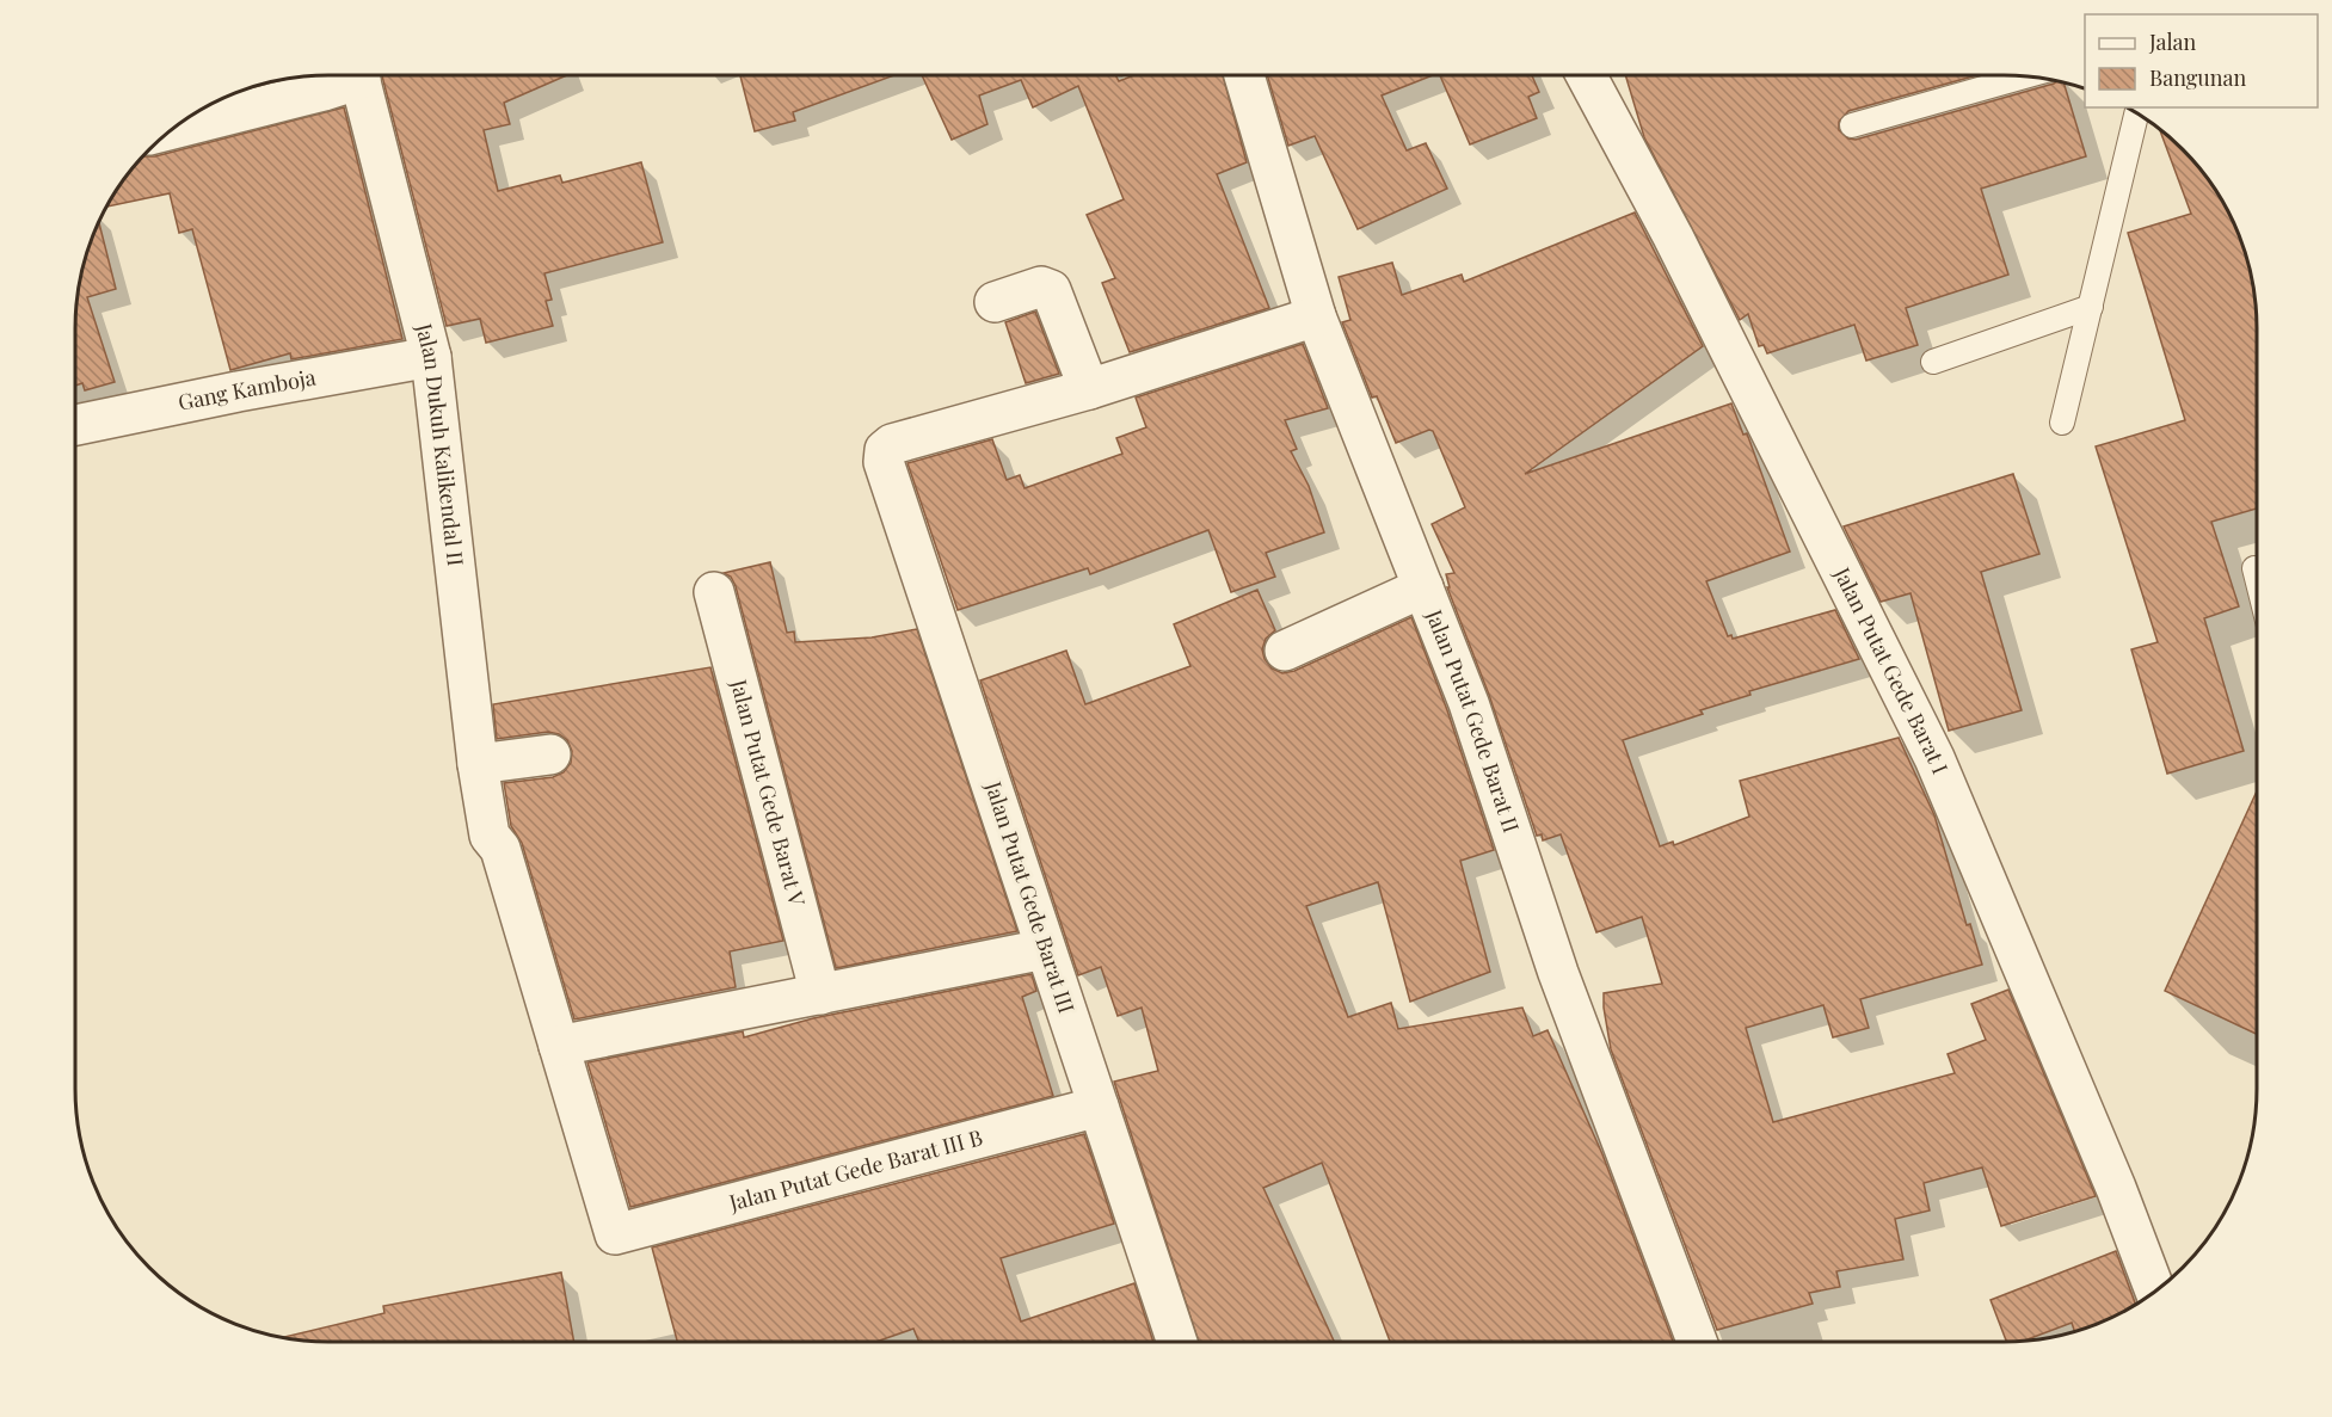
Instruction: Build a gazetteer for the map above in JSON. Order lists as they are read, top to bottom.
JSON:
{
  "streets": {
    "street": [
      "Gang Kamboja",
      "Jalan Dukuh Kalikendal II",
      "Jalan Putat Gede Barat I",
      "Jalan Putat Gede Barat II",
      "Jalan Putat Gede Barat V",
      "Jalan Putat Gede Barat III",
      "Jalan Putat Gede Barat III B"
    ]
  },
  "crossings": [
    ["Gang Kamboja", "Jalan Dukuh Kalikendal II"],
    ["Jalan Dukuh Kalikendal II", "Jalan Putat Gede Barat III B"],
    ["Jalan Putat Gede Barat III", "Jalan Putat Gede Barat III B"]
  ],
  "legend": ["Jalan", "Bangunan"]
}
